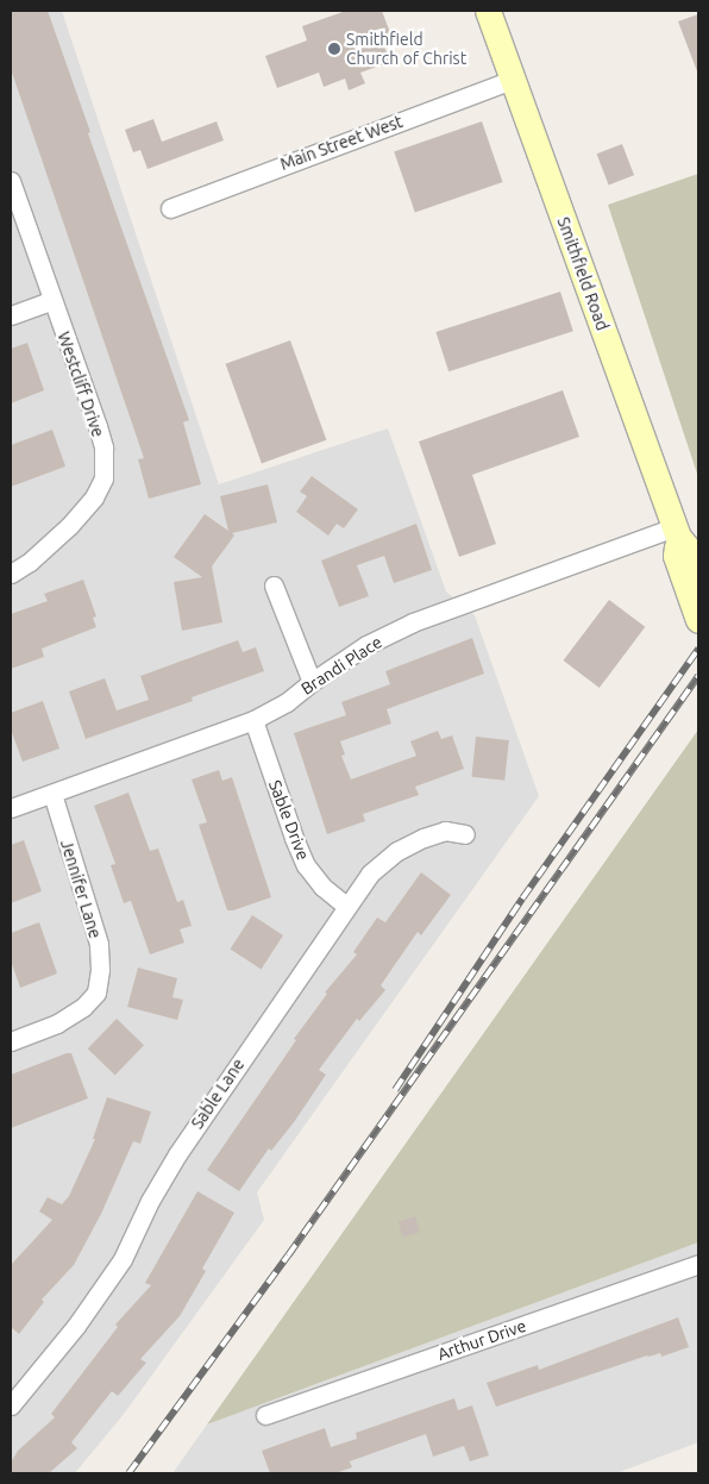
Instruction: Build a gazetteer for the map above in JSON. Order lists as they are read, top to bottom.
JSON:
{
  "streets": {
    "main road": ["Smithfield Road"],
    "street": [
      "Main Street West",
      "Westcliff Drive",
      "Brandi Place",
      "Sable Drive",
      "Jennifer Lane",
      "Sable Lane",
      "Arthur Drive"
    ]
  },
  "crossings": [
    ["Main Street West", "Smithfield Road"],
    ["Smithfield Road", "Brandi Place"],
    ["Brandi Place", "Sable Drive"],
    ["Brandi Place", "Jennifer Lane"],
    ["Sable Drive", "Sable Lane"]
  ],
  "places": ["Smithfield Church of Christ"]
}
